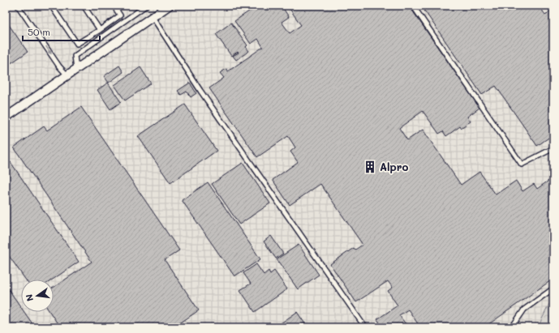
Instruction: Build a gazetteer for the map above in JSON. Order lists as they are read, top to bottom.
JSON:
{
  "places": {
    "building": ["Alpro"]
  },
  "scale_bar": "50 m",
  "north": "left"
}
